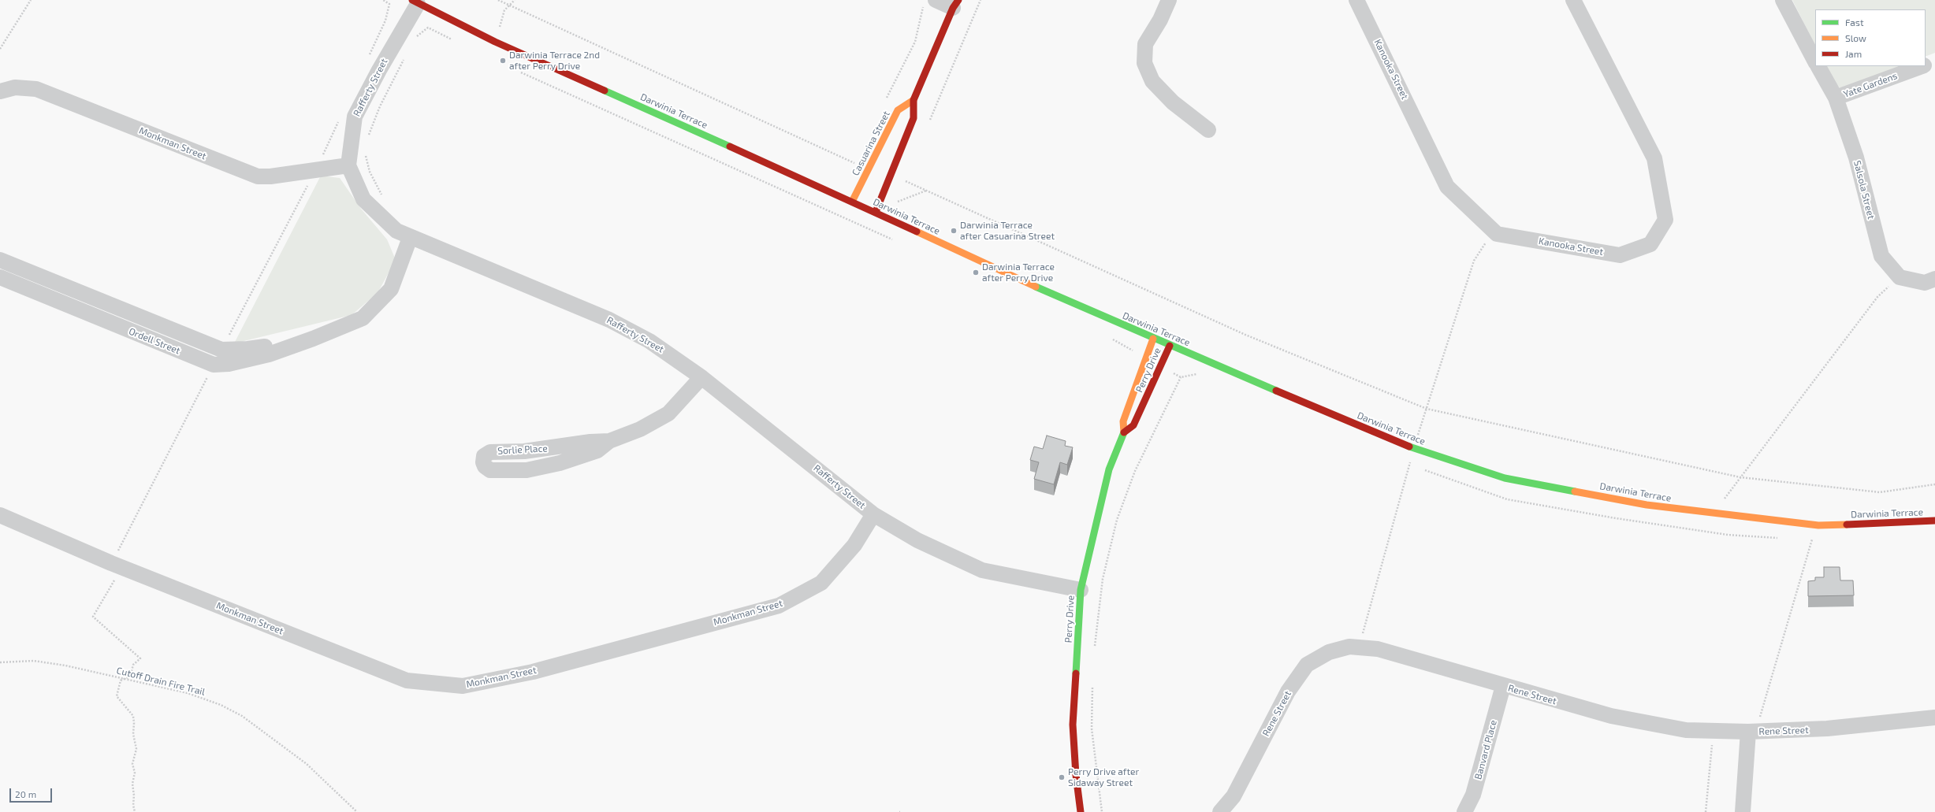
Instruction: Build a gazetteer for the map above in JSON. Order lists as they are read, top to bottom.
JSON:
{
  "streets": {
    "main road": ["Darwinia Terrace", "Casuarina Street", "Perry Drive"],
    "street": [
      "Kanooka Street",
      "Yate Gardens",
      "Rafferty Street",
      "Monkman Street",
      "Salsola Street",
      "Ordell Street",
      "Sorlie Place",
      "Rene Street",
      "Banvard Place"
    ],
    "path": ["Cutoff Drain Fire Trail"]
  },
  "crossings": [
    ["Yate Gardens", "Salsola Street"],
    ["Rafferty Street", "Darwinia Terrace"],
    ["Rafferty Street", "Monkman Street"],
    ["Rafferty Street", "Ordell Street"],
    ["Rafferty Street", "Perry Drive"],
    ["Rafferty Street", "Sorlie Place"],
    ["Darwinia Terrace", "Casuarina Street"],
    ["Darwinia Terrace", "Perry Drive"],
    ["Rene Street", "Banvard Place"]
  ],
  "places": [
    "Darwinia Terrace 2nd after Perry Drive",
    "Darwinia Terrace after Casuarina Street",
    "Darwinia Terrace after Perry Drive",
    "Perry Drive after Sidaway Street"
  ],
  "legend": ["Fast", "Slow", "Jam"],
  "scale_bar": "20 m"
}
